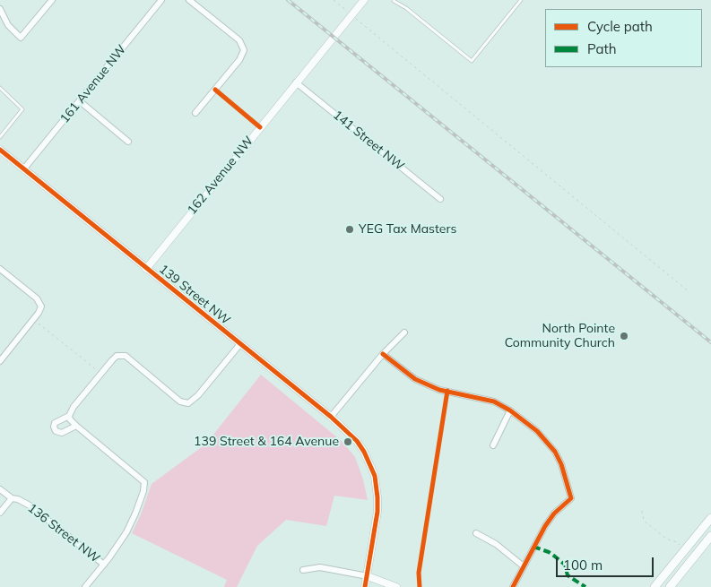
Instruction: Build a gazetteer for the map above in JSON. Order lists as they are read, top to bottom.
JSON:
{
  "streets": {
    "street": [
      "161 Avenue NW",
      "141 Street NW",
      "162 Avenue NW",
      "139 Street NW",
      "136 Street NW"
    ]
  },
  "crossings": [
    ["161 Avenue NW", "139 Street NW"],
    ["141 Street NW", "162 Avenue NW"],
    ["162 Avenue NW", "139 Street NW"]
  ],
  "places": ["YEG Tax Masters", "North Pointe Community Church", "139 Street & 164 Avenue"],
  "legend": ["Cycle path", "Path"],
  "scale_bar": "100 m"
}
